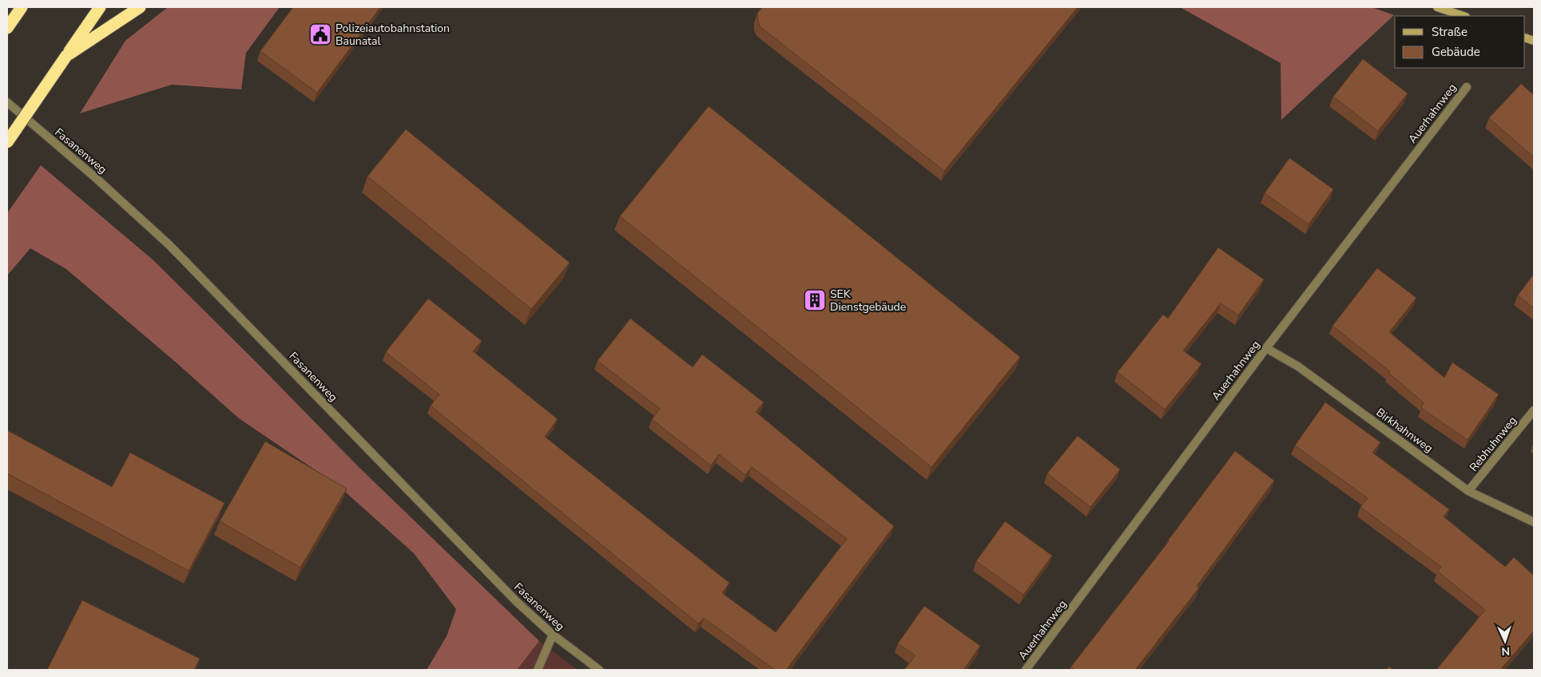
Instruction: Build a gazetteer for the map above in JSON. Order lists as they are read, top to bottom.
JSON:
{
  "streets": {
    "street": [
      "Auerhahnweg",
      "Fasanenweg",
      "Birkhahnweg",
      "Rebhuhnweg"
    ]
  },
  "crossings": [
    ["Auerhahnweg", "Birkhahnweg"],
    ["Birkhahnweg", "Rebhuhnweg"]
  ],
  "places": {
    "public building": ["Polizeiautobahnstation Baunatal"],
    "building": ["SEK Dienstgebäude"]
  },
  "legend": ["Straße", "Gebäude"],
  "north": "bottom"
}
